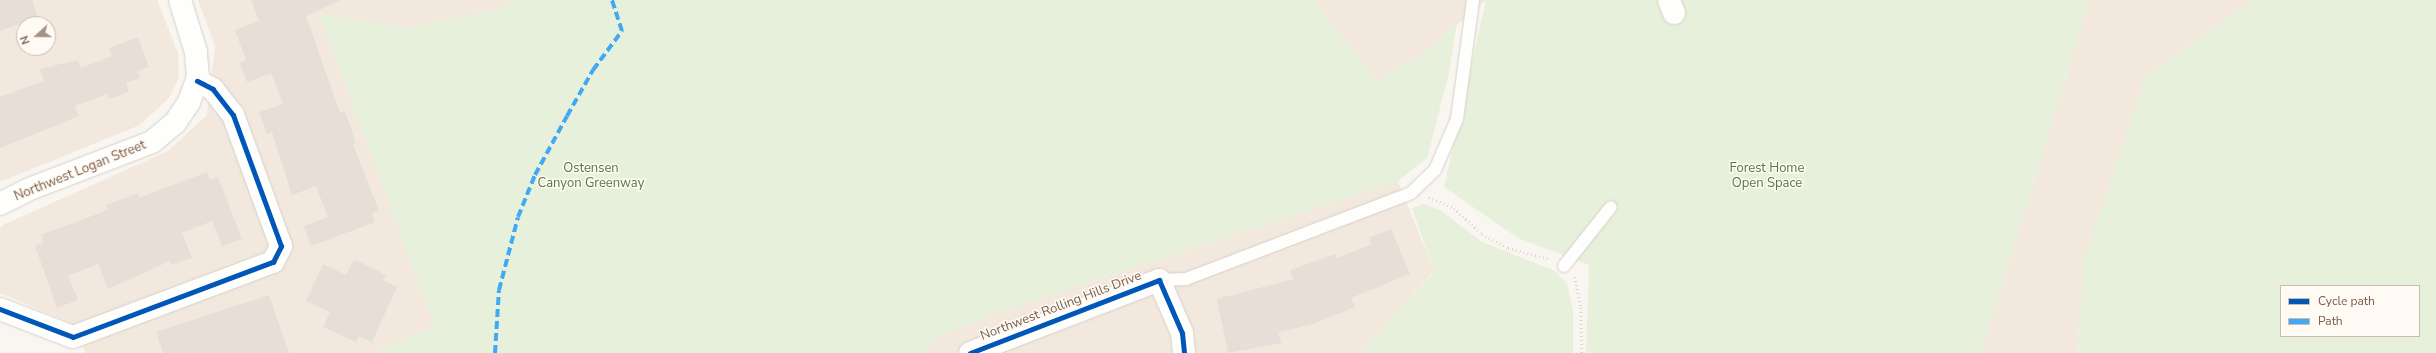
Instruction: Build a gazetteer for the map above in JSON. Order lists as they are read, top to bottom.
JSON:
{
  "streets": {
    "street": ["Northwest Logan Street", "Northwest Rolling Hills Drive"]
  },
  "parks": ["Ostensen Canyon Greenway", "Forest Home Open Space"],
  "legend": ["Cycle path", "Path"],
  "north": "left"
}
